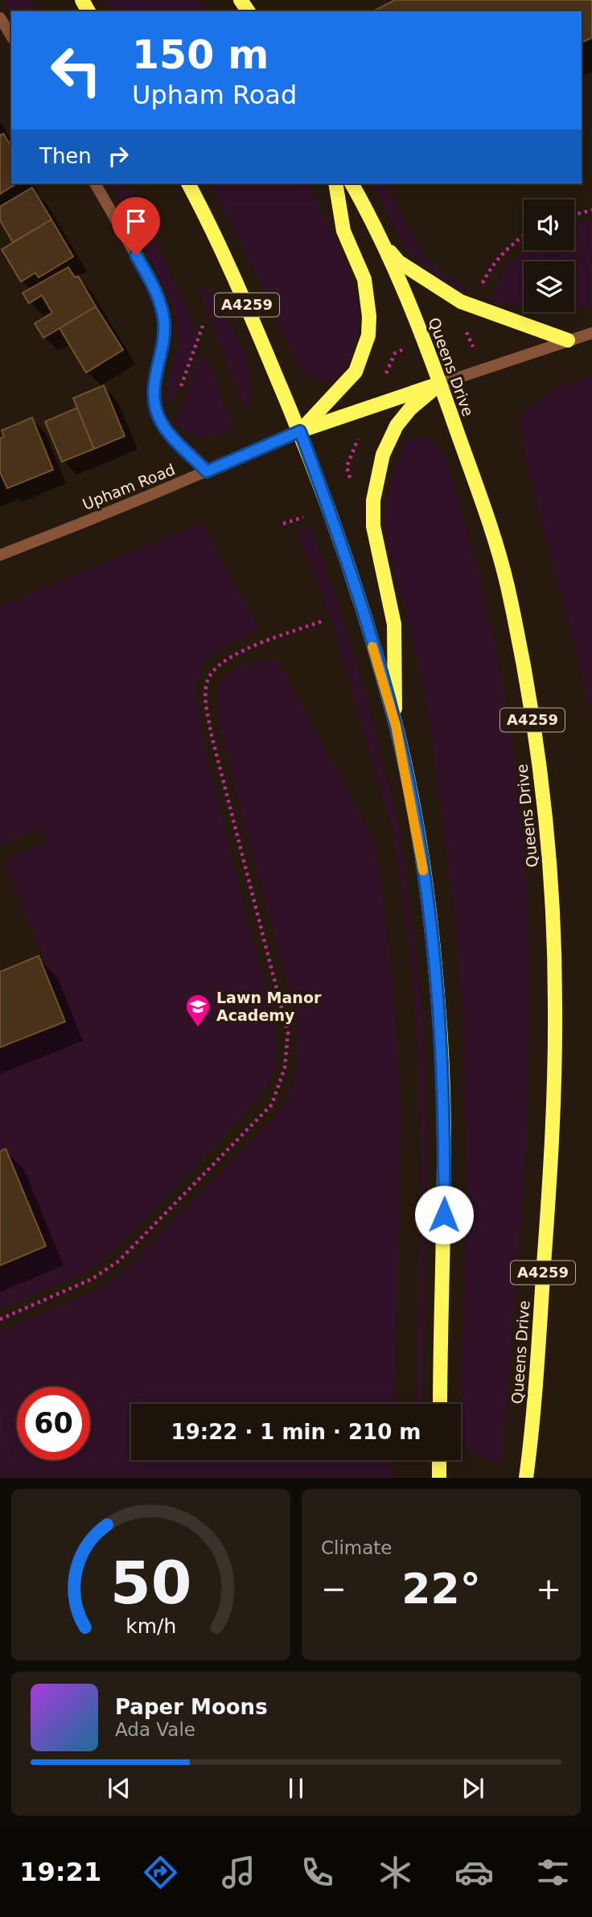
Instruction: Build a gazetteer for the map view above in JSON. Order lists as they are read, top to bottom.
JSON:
{
  "streets": {
    "main road": ["A4259", "Queens Drive"],
    "street": ["Upham Road"]
  },
  "crossings": [
    ["A4259", "Upham Road"]
  ],
  "places": {
    "school or university": ["Lawn Manor Academy"]
  },
  "page": {
    "turn": ["150 m", "Upham Road"],
    "then": "Then",
    "limit": "60",
    "trip": "19:22 · 1 min · 210 m",
    "tile": "Climate",
    "heat": ["−", "22°", "+"],
    "song": ["Paper Moons", "Ada Vale"],
    "tabs": "19:21",
    "gauge": ["50", "km/h"]
  }
}
